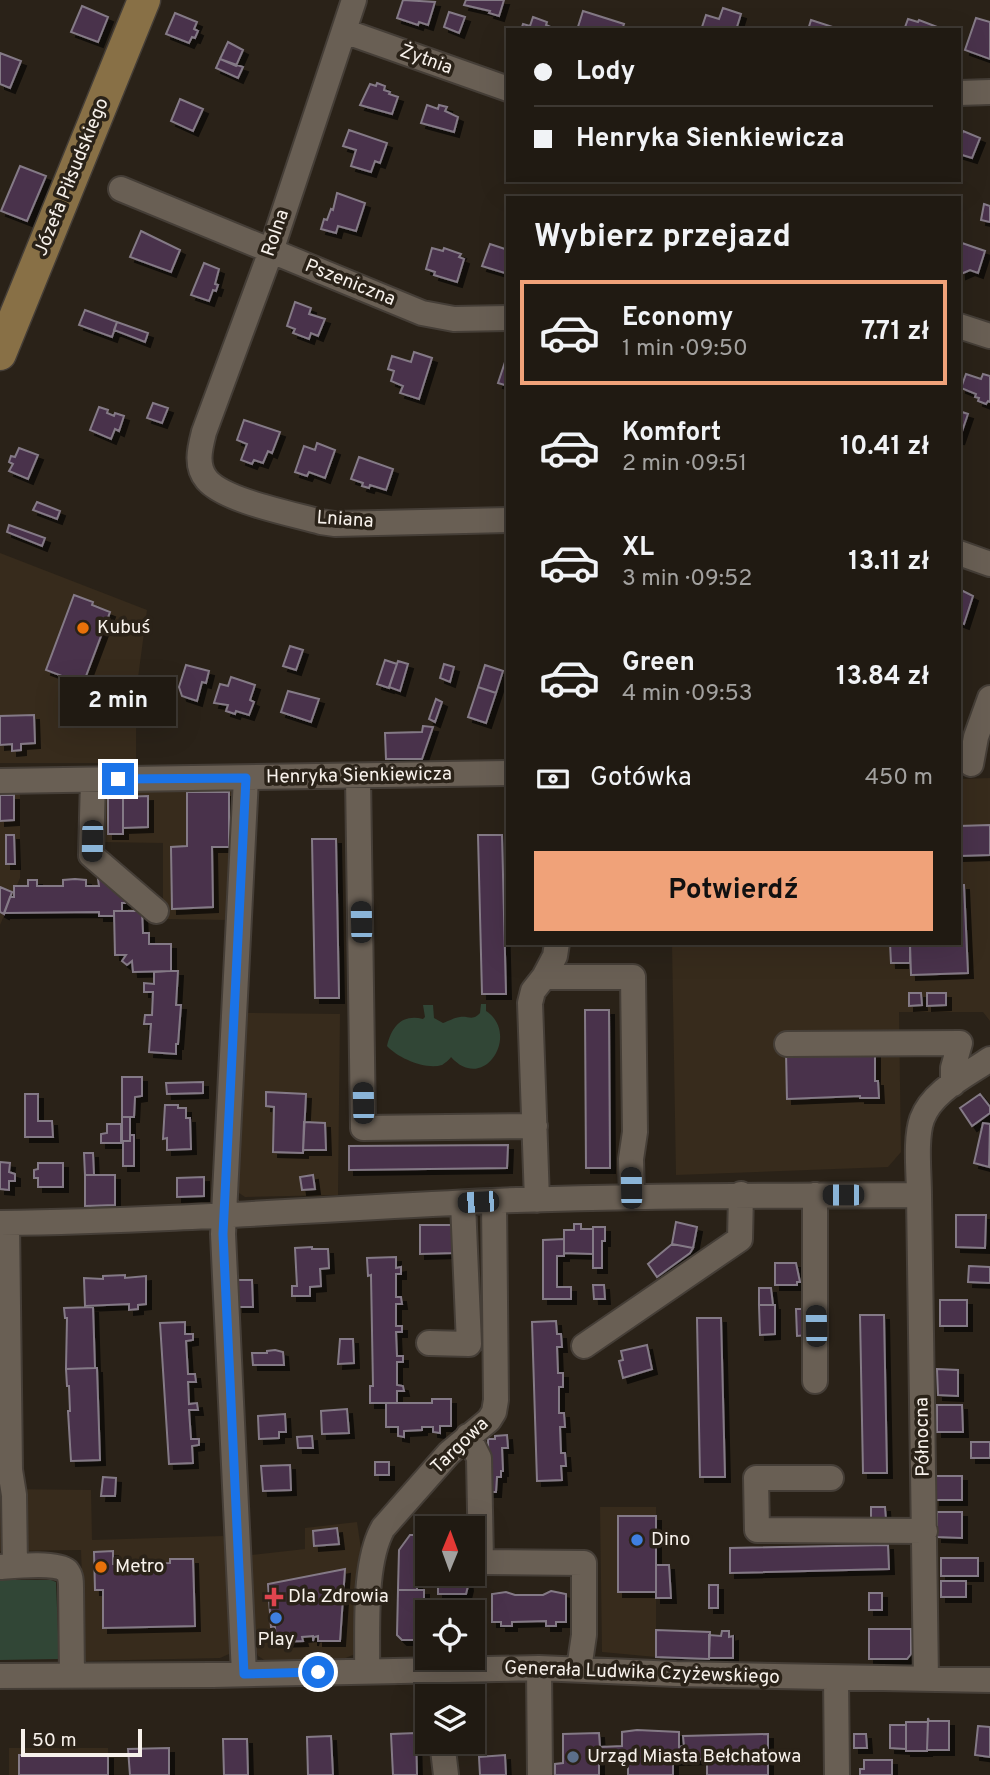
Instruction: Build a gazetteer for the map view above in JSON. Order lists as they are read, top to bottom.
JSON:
{
  "streets": {
    "main road": ["Józefa Piłsudskiego"],
    "street": [
      "Żytnia",
      "Rolna",
      "Pszeniczna",
      "Lniana",
      "Henryka Sienkiewicza",
      "Północna",
      "Targowa",
      "Generała Ludwika Czyżewskiego"
    ]
  },
  "crossings": [
    ["Żytnia", "Rolna"],
    ["Rolna", "Pszeniczna"],
    ["Rolna", "Lniana"],
    ["Północna", "Generała Ludwika Czyżewskiego"],
    ["Targowa", "Generała Ludwika Czyżewskiego"]
  ],
  "places": {
    "other": [
      "Kubuś",
      "Dino",
      "Metro",
      "Play",
      "Urząd Miasta Bełchatowa"
    ],
    "health": ["Dla Zdrowia"]
  },
  "scale_bar": "50 m",
  "north": "top",
  "page": {
    "banner": ["Lody", "Henryka Sienkiewicza"],
    "heading": "Wybierz przejazd",
    "list": [
      {
        "name": "Economy",
        "note": "1 min · 09:50",
        "value": "7.71 zł"
      },
      {
        "name": "Komfort",
        "note": "2 min · 09:51",
        "value": "10.41 zł"
      },
      {
        "name": "XL",
        "note": "3 min · 09:52",
        "value": "13.11 zł"
      },
      {
        "name": "Green",
        "note": "4 min · 09:53",
        "value": "13.84 zł"
      }
    ],
    "bubble": "2 min",
    "pay": ["Gotówka", "450 m"],
    "buttons": "Potwierdź",
    "scale": "50 m"
  }
}
